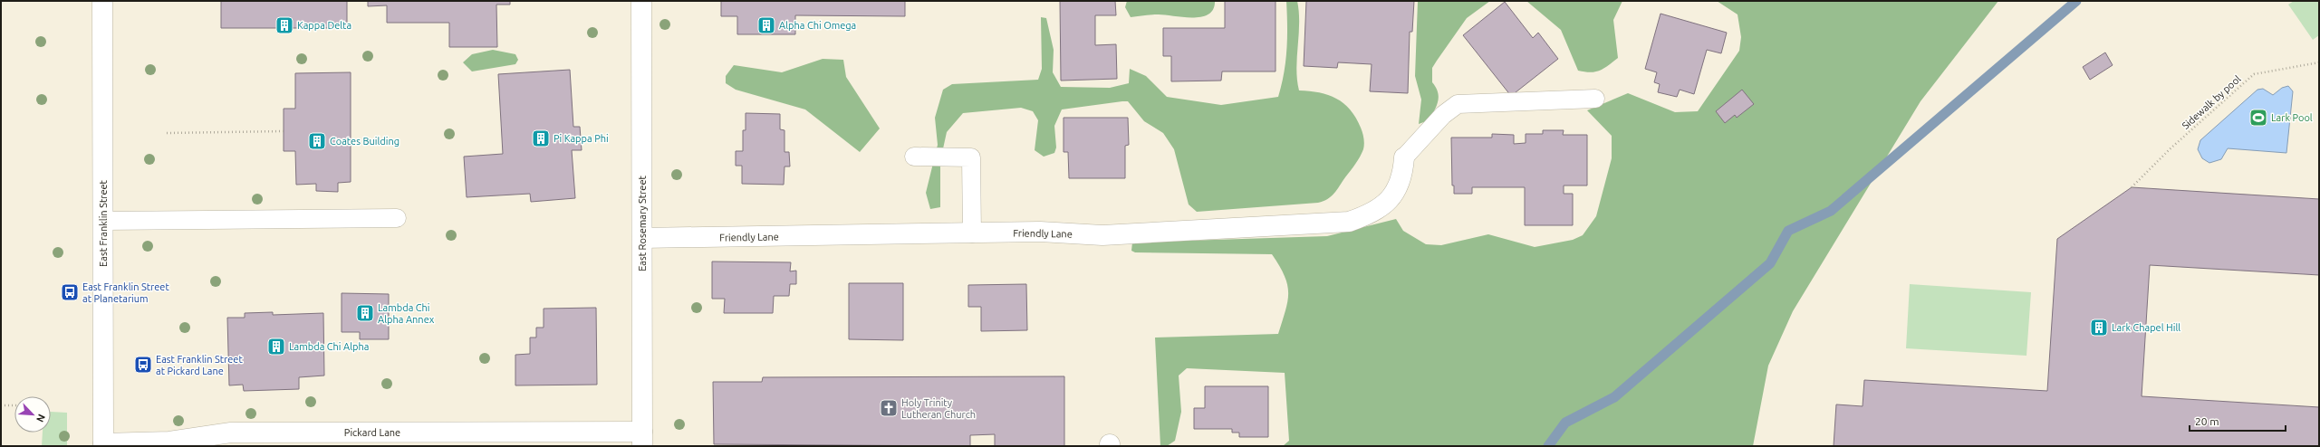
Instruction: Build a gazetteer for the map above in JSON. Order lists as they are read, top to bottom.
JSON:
{
  "streets": {
    "street": [
      "East Franklin Street",
      "East Rosemary Street",
      "Friendly Lane",
      "Pickard Lane"
    ],
    "path": ["Sidewalk by pool"]
  },
  "crossings": [
    ["East Franklin Street", "Pickard Lane"],
    ["East Rosemary Street", "Friendly Lane"],
    ["East Rosemary Street", "Pickard Lane"]
  ],
  "places": {
    "building": [
      "Kappa Delta",
      "Alpha Chi Omega",
      "Pi Kappa Phi",
      "Coates Building",
      "Lambda Chi Alpha Annex",
      "Lark Chapel Hill",
      "Lambda Chi Alpha"
    ],
    "sports": ["Lark Pool"],
    "bus stop": ["East Franklin Street at Planetarium", "East Franklin Street at Pickard Lane"],
    "church": ["Holy Trinity Lutheran Church"]
  },
  "scale_bar": "20 m",
  "north": "bottom right"
}
